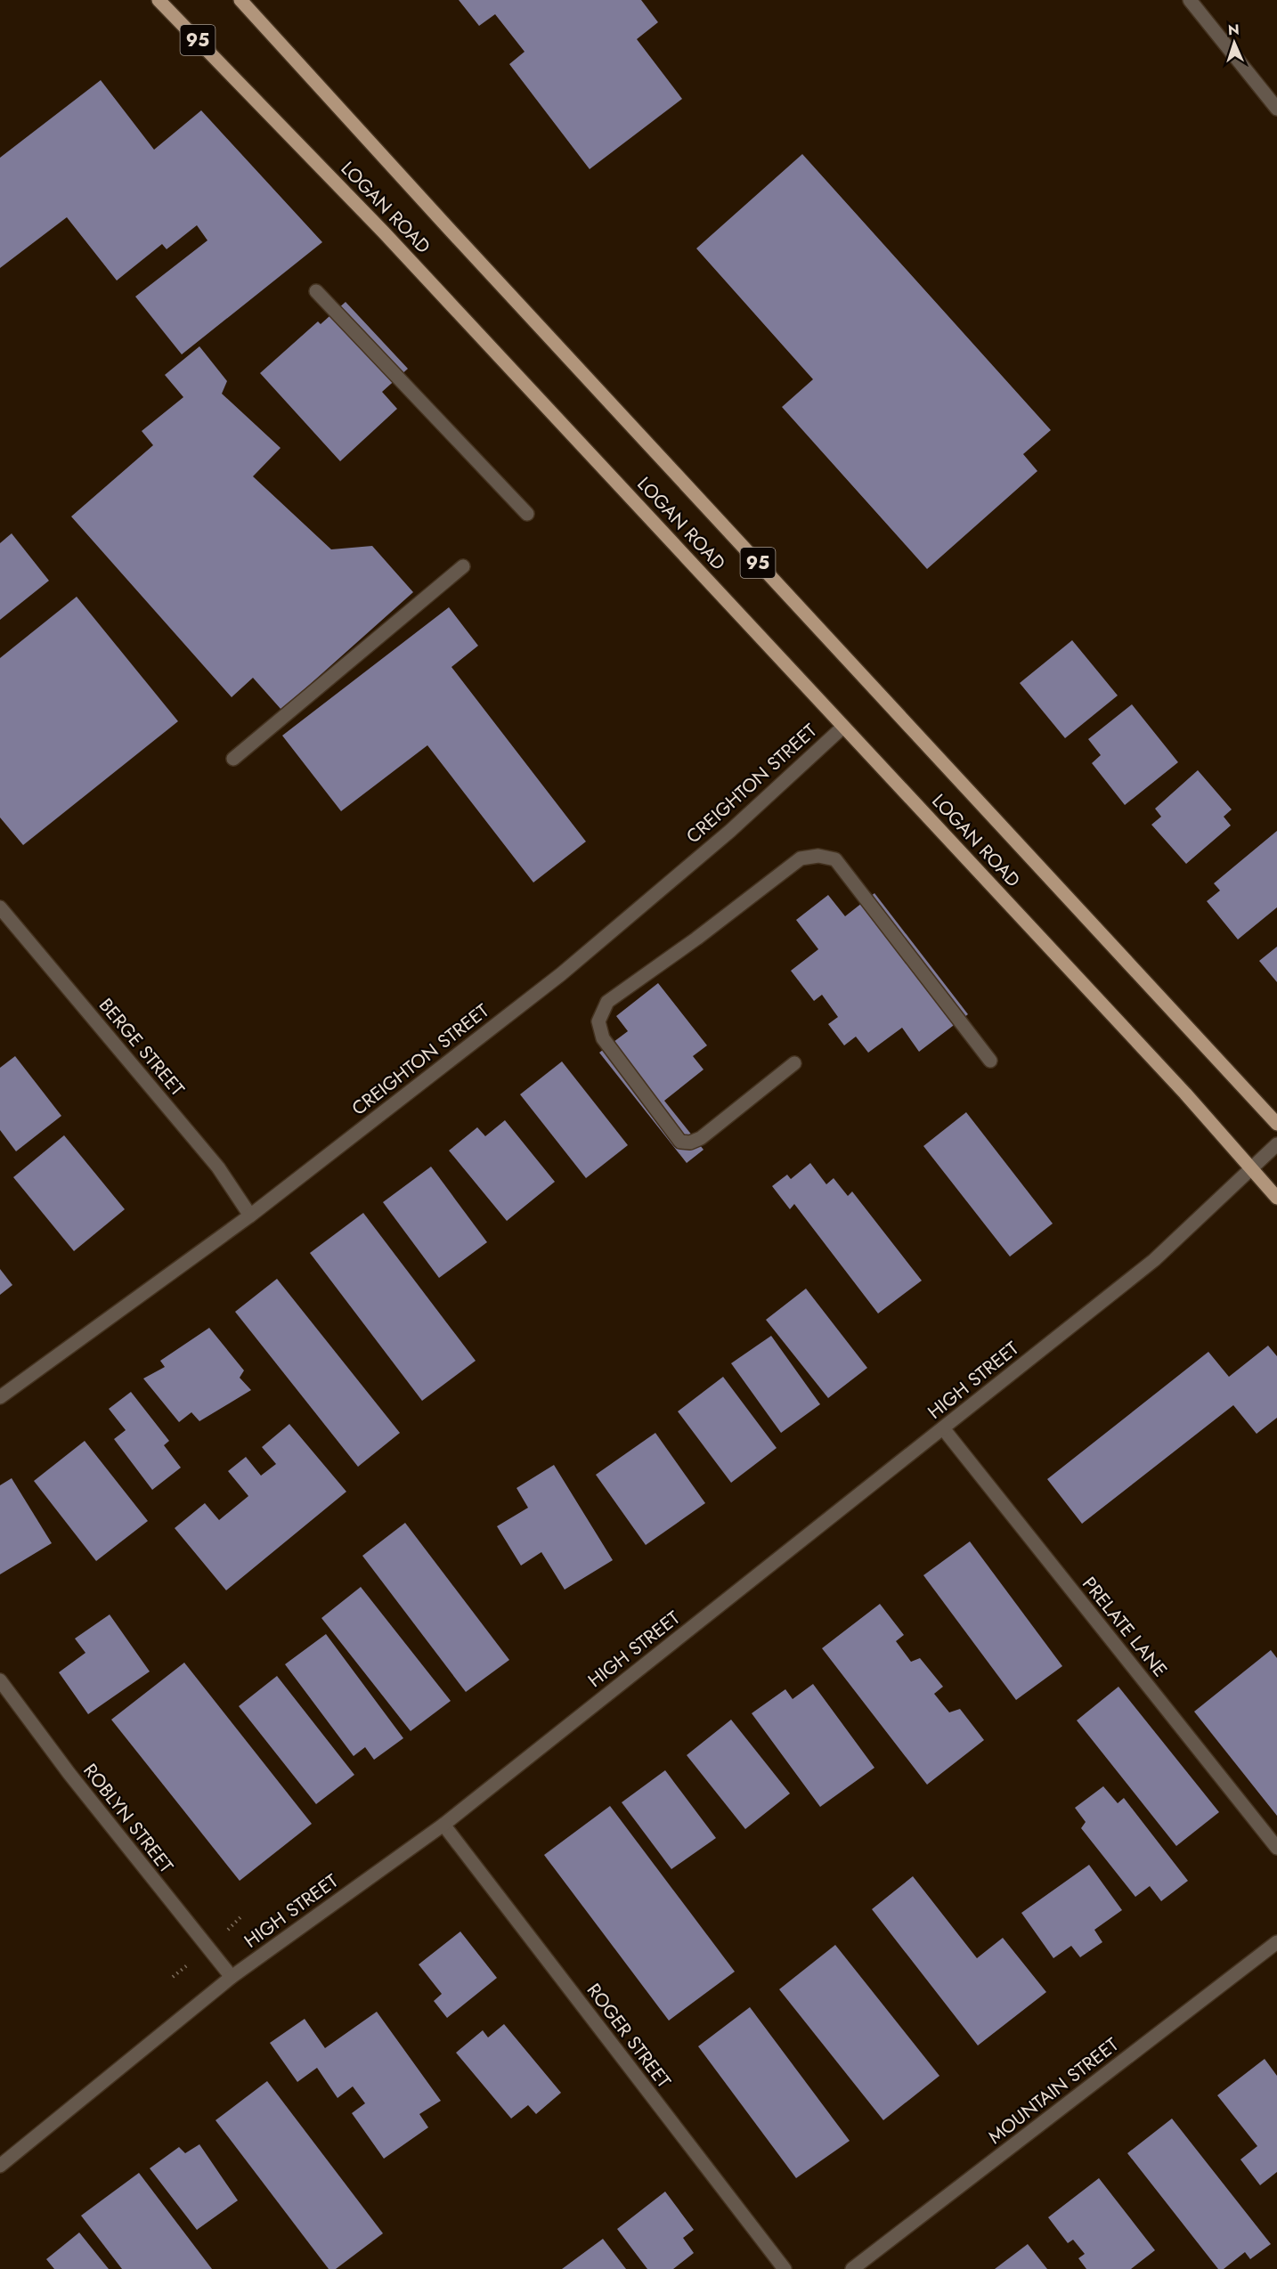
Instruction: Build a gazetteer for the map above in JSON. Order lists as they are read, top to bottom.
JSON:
{
  "streets": {
    "main road": ["95", "LOGAN ROAD"],
    "street": [
      "CREIGHTON STREET",
      "BERGE STREET",
      "HIGH STREET",
      "PRELATE LANE",
      "ROBLYN STREET",
      "ROGER STREET",
      "MOUNTAIN STREET"
    ]
  },
  "crossings": [
    ["LOGAN ROAD", "CREIGHTON STREET"],
    ["LOGAN ROAD", "HIGH STREET"],
    ["CREIGHTON STREET", "BERGE STREET"],
    ["HIGH STREET", "PRELATE LANE"],
    ["HIGH STREET", "ROBLYN STREET"],
    ["HIGH STREET", "ROGER STREET"]
  ],
  "north": "top"
}
